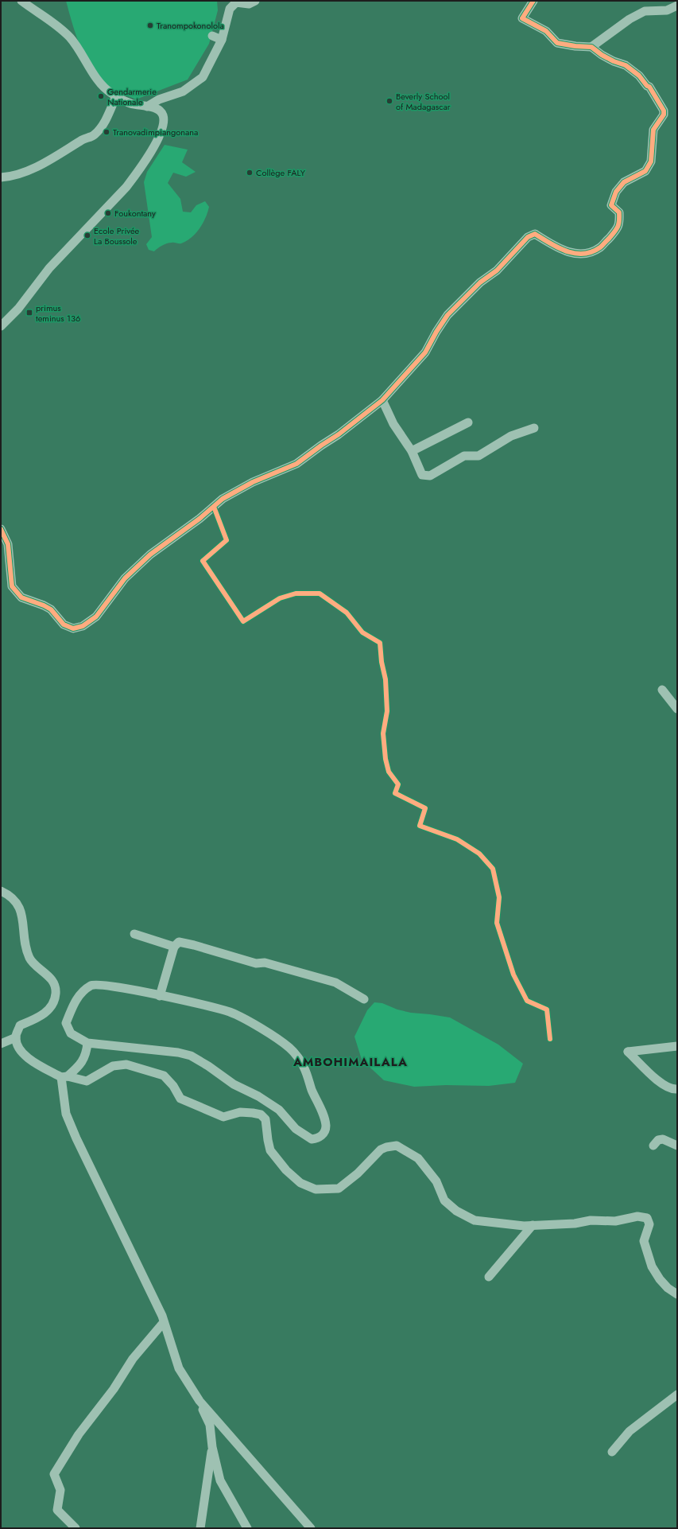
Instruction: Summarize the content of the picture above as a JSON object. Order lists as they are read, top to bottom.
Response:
{
  "districts": ["AMBOHIMAILALA"],
  "places": {
    "other": [
      "Tranompokonolola",
      "Gendarmerie Nationale",
      "Beverly School of Madagascar",
      "Tranovadimpiangonana",
      "Collège FALY",
      "Foukontany",
      "Ecole Privée La Boussole"
    ],
    "transit": ["primus teminus 136"]
  }
}
